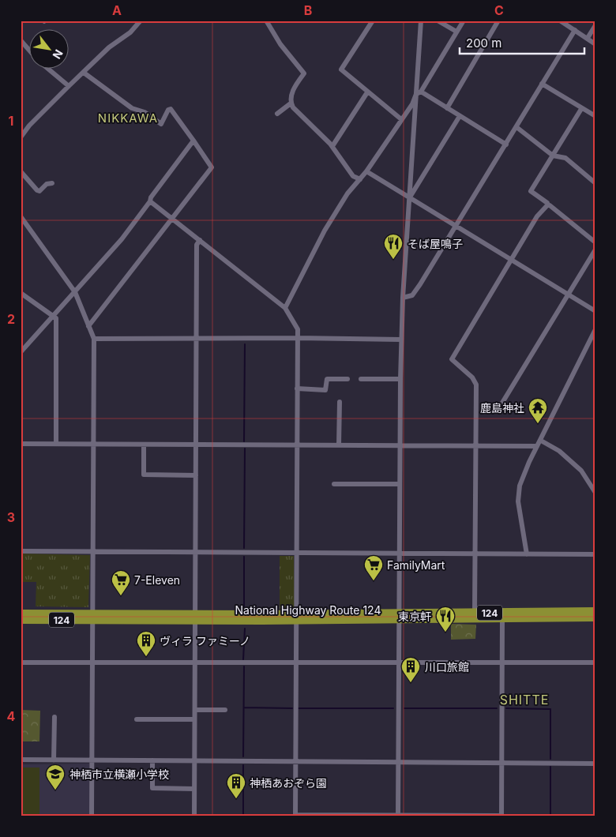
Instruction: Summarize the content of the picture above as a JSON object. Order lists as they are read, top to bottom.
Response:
{
  "streets": {
    "highway": ["National Highway Route 124", "124"]
  },
  "districts": ["NIKKAWA", "SHITTE"],
  "places": {
    "restaurant": ["そば屋鳴子", "東京軒"],
    "temple": ["鹿島神社"],
    "supermarket": ["FamilyMart", "7-Eleven"],
    "building": ["ヴィラ ファミーノ", "川口旅館", "神栖あおぞら園"],
    "school or university": ["神栖市立横瀬小学校"]
  },
  "scale_bar": "200 m",
  "north": "bottom right",
  "grid": {
    "columns": ["A", "B", "C"],
    "rows": [
      "1",
      "2",
      "3",
      "4"
    ]
  }
}
